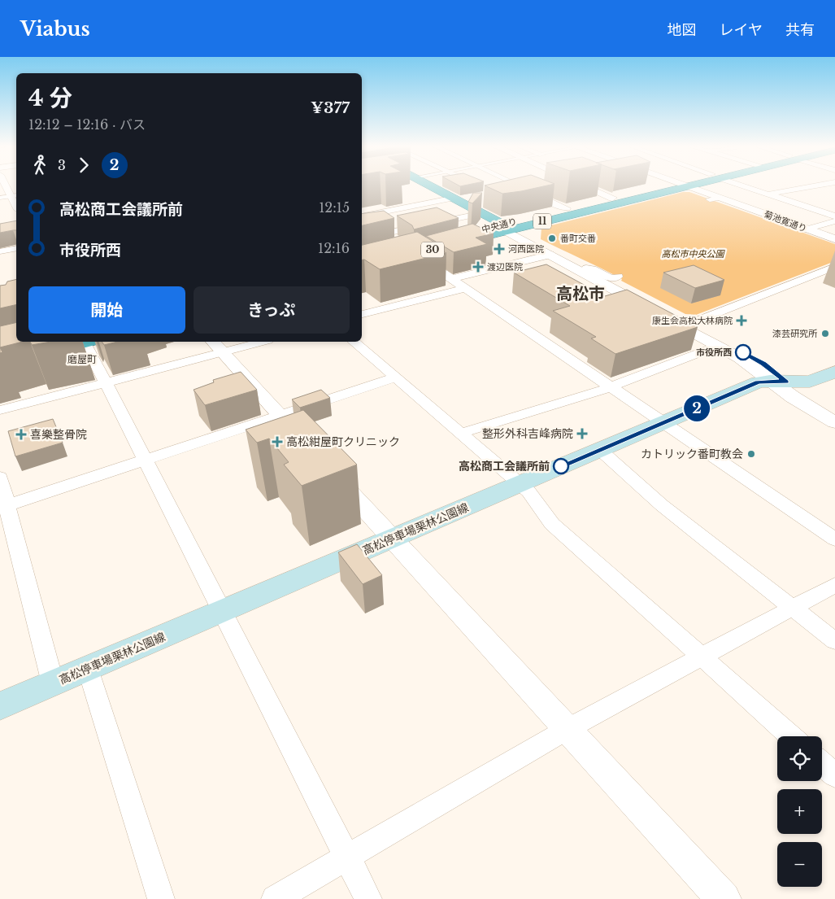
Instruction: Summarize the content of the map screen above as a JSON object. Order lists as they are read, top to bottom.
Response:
{
  "streets": {
    "highway": ["11", "中央通り", "30"],
    "main road": ["高松停車場栗林公園線"],
    "street": ["菊池寛通り"]
  },
  "districts": ["高松市", "磨屋町"],
  "parks": ["高松市中央公園"],
  "places": {
    "other": [
      "番町交番",
      "漆芸研究所",
      "市役所西",
      "カトリック番町教会",
      "高松商工会議所前"
    ],
    "health": [
      "河西医院",
      "渡辺医院",
      "康生会高松大林病院",
      "整形外科吉峰病院",
      "喜樂整骨院",
      "高松紺屋町クリニック"
    ]
  },
  "lines": ["bus line 2"],
  "page": {
    "header": "Viabus",
    "nav": ["地図", "レイヤ", "共有"],
    "on_map": "2",
    "heading": ["4 分", "12:12 – 12:16 · バス", "¥377"],
    "legs": ["3", "2"],
    "list": [
      {
        "name": "高松商工会議所前",
        "value": "12:15"
      },
      {
        "name": "市役所西",
        "value": "12:16"
      }
    ],
    "buttons": ["開始", "きっぷ"],
    "map_buttons": ["+", "−"]
  }
}
